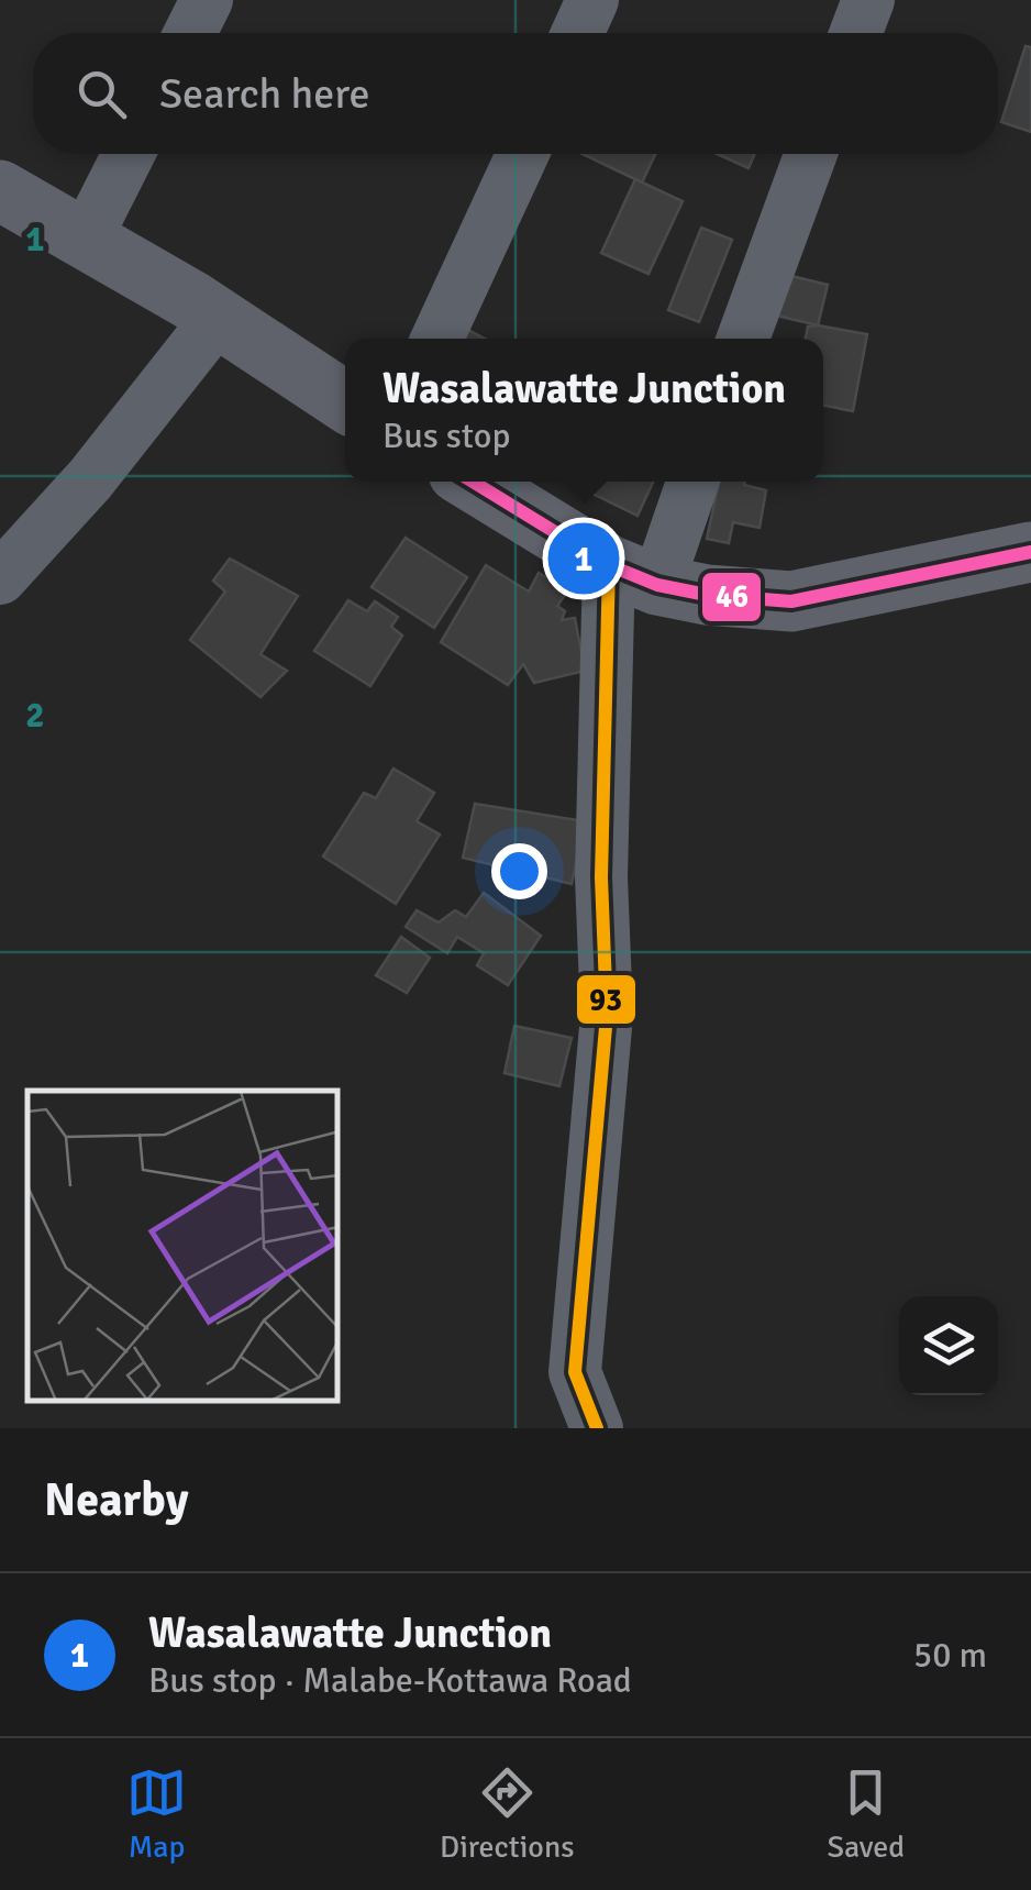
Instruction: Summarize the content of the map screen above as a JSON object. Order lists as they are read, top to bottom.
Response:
{
  "lines": ["transit line 46", "transit line 93"],
  "page": {
    "search": "Search here",
    "popup": ["Wasalawatte Junction", "Bus stop"],
    "pins": "1",
    "heading": "Nearby",
    "list": [
      {
        "mark": "1",
        "name": "Wasalawatte Junction",
        "note": "Bus stop · Malabe-Kottawa Road",
        "value": "50 m"
      }
    ],
    "nav": ["Map", "Directions", "Saved"]
  },
  "grid": {
    "rows": ["1", "2"]
  }
}
